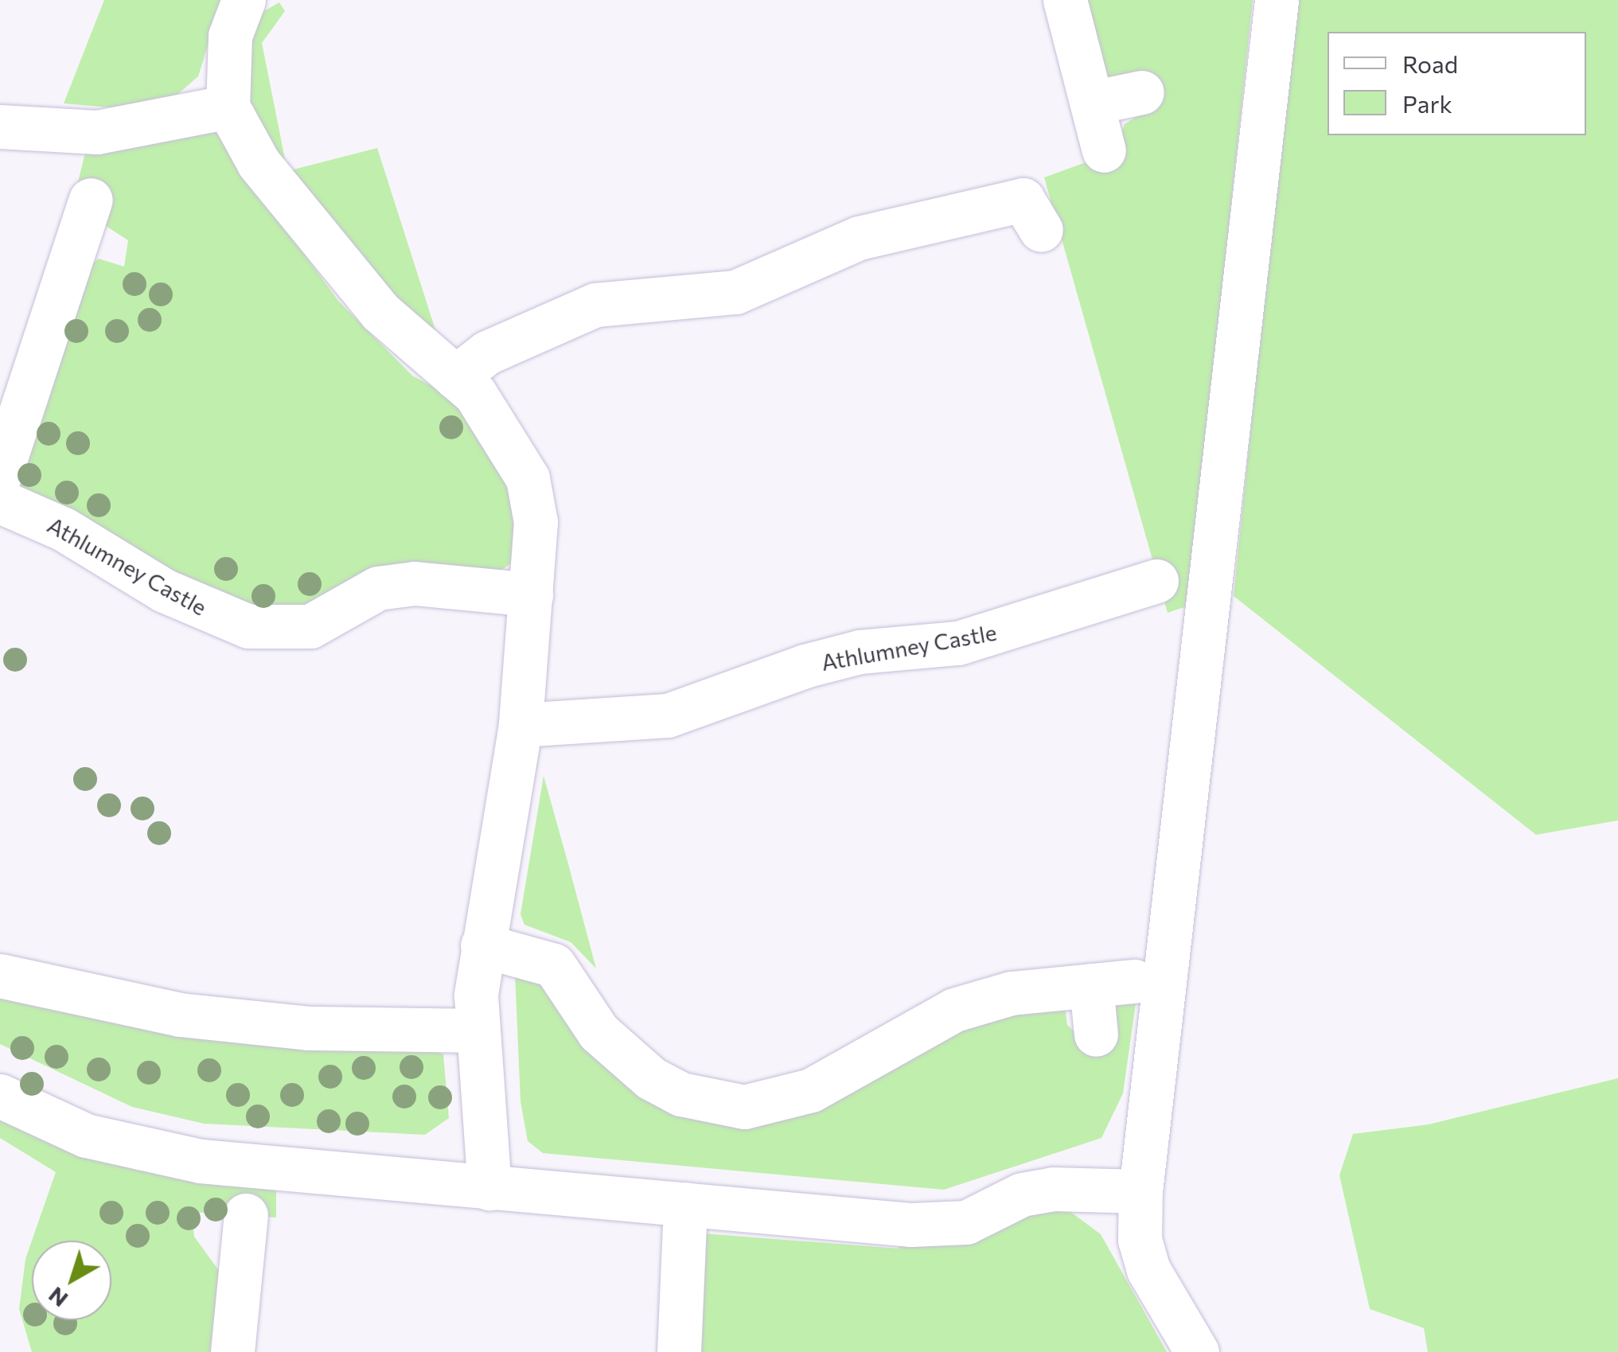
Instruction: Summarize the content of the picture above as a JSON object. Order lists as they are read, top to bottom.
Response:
{
  "streets": {
    "street": ["Athlumney Castle"]
  },
  "legend": ["Road", "Park"],
  "north": "bottom left"
}
